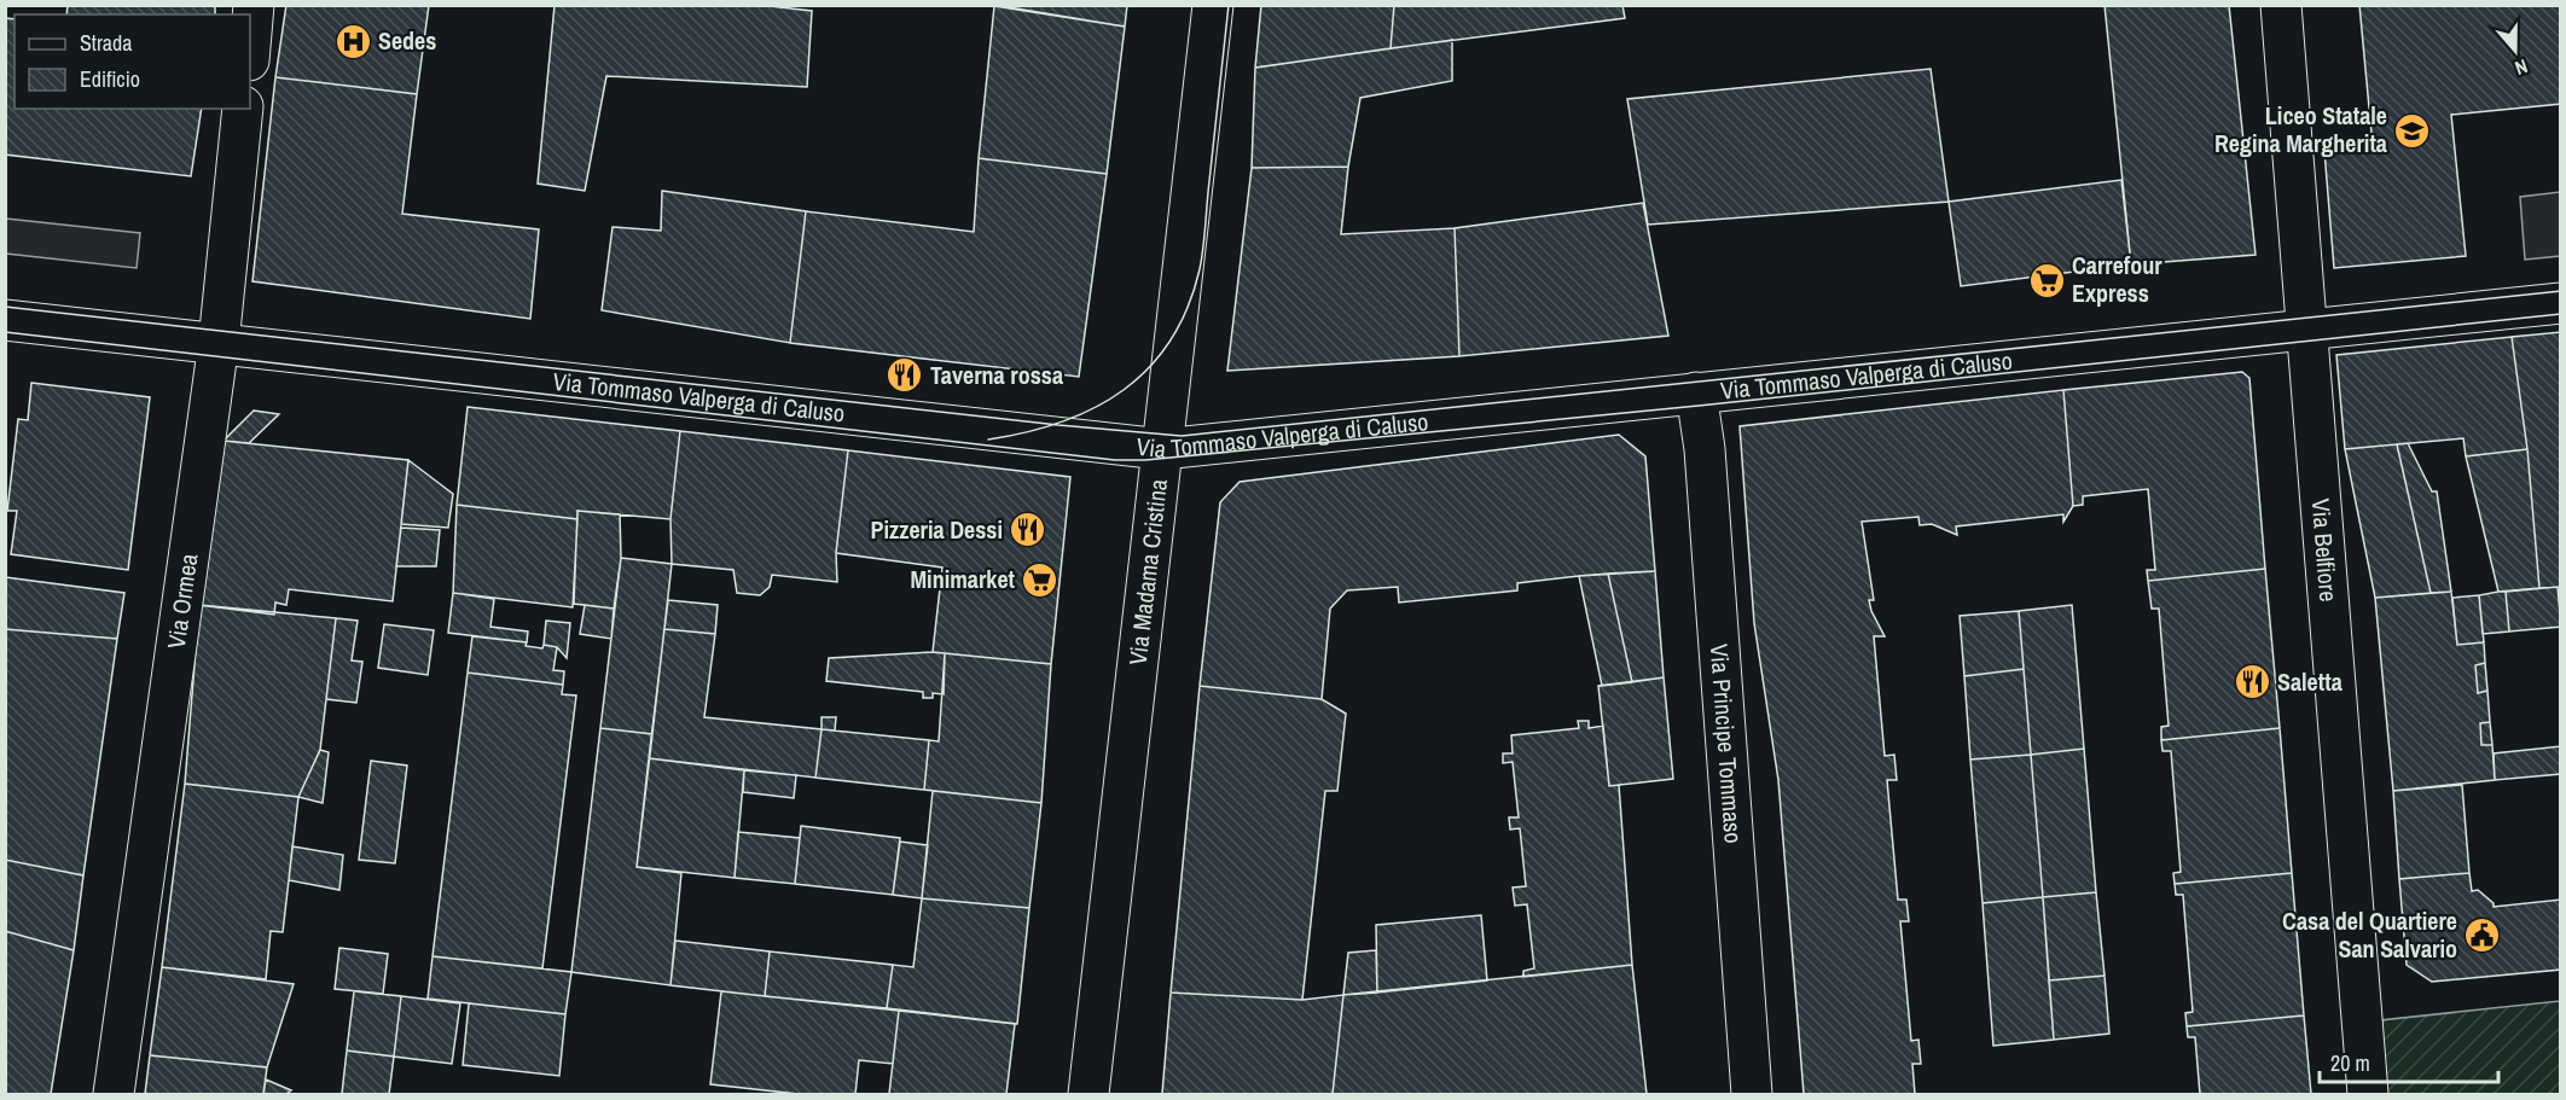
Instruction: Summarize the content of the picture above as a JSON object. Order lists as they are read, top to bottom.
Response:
{
  "streets": {
    "street": [
      "Via Tommaso Valperga di Caluso",
      "Via Belfiore",
      "Via Madama Cristina",
      "Via Ormea",
      "Via Principe Tommaso"
    ]
  },
  "crossings": [
    ["Via Tommaso Valperga di Caluso", "Via Belfiore"],
    ["Via Tommaso Valperga di Caluso", "Via Madama Cristina"],
    ["Via Tommaso Valperga di Caluso", "Via Ormea"],
    ["Via Tommaso Valperga di Caluso", "Via Principe Tommaso"]
  ],
  "places": {
    "hospital": ["Sedes"],
    "school or university": ["Liceo Statale Regina Margherita"],
    "supermarket": ["Carrefour Express", "Minimarket"],
    "restaurant": ["Taverna rossa", "Pizzeria Dessi", "Saletta"],
    "public building": ["Casa del Quartiere San Salvario"]
  },
  "legend": ["Strada", "Edificio"],
  "scale_bar": "20 m",
  "north": "bottom"
}
